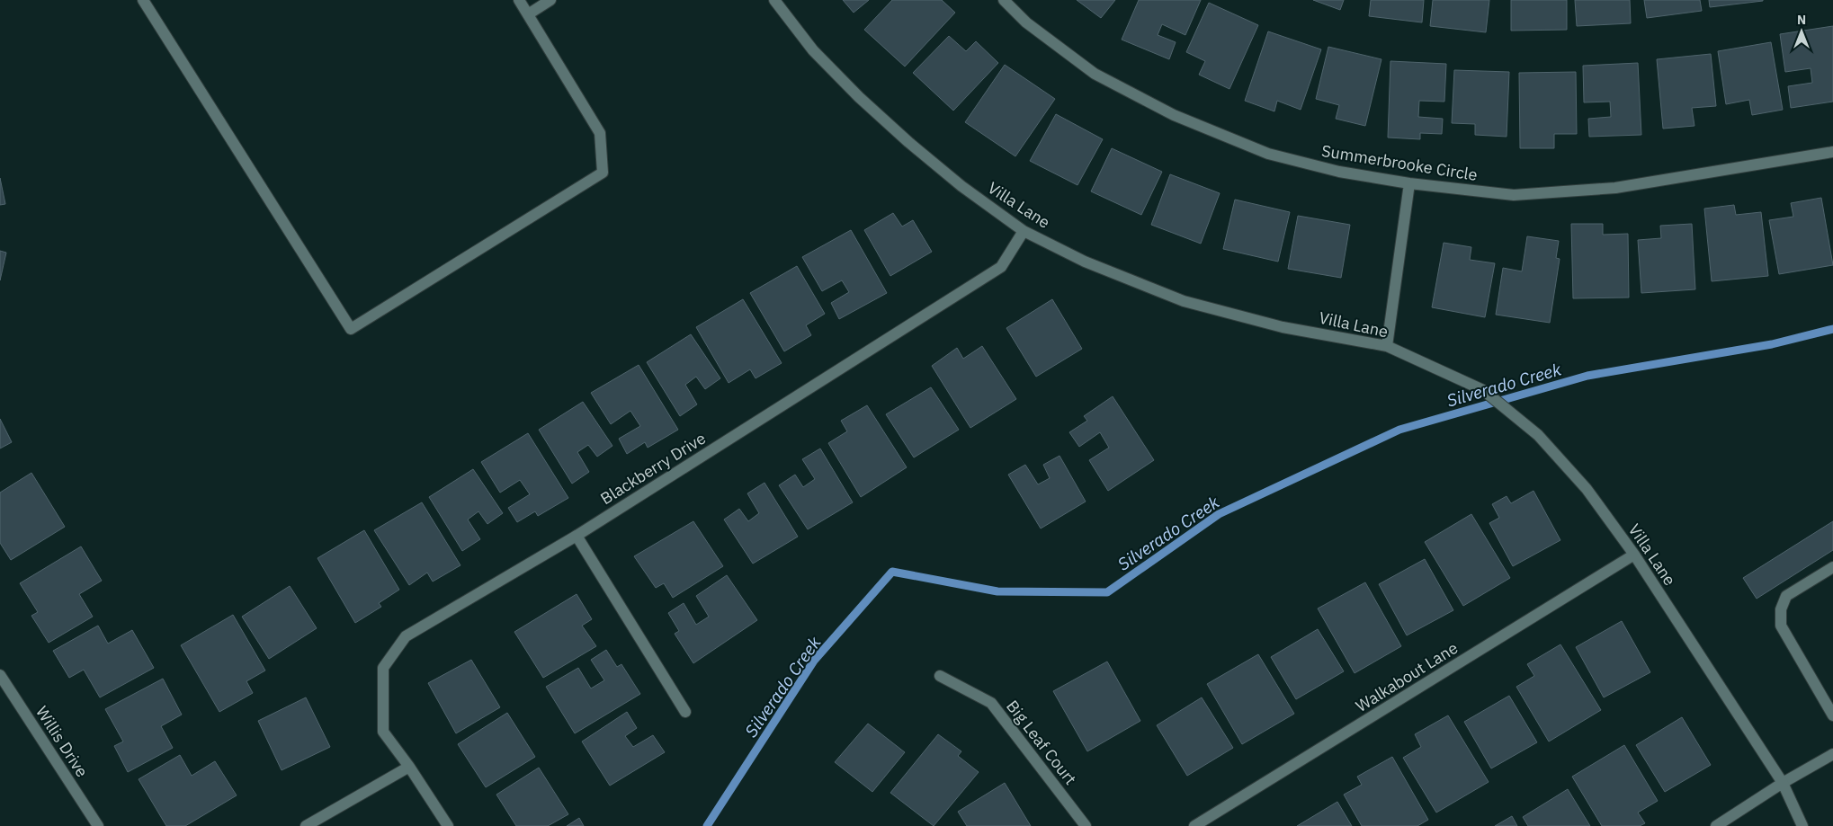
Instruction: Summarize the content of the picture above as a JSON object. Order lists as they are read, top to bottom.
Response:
{
  "streets": {
    "street": [
      "Summerbrooke Circle",
      "Villa Lane",
      "Blackberry Drive",
      "Walkabout Lane",
      "Willis Drive",
      "Big Leaf Court"
    ]
  },
  "crossings": [
    ["Villa Lane", "Blackberry Drive"],
    ["Villa Lane", "Walkabout Lane"]
  ],
  "water": ["Silverado Creek"],
  "north": "top"
}
